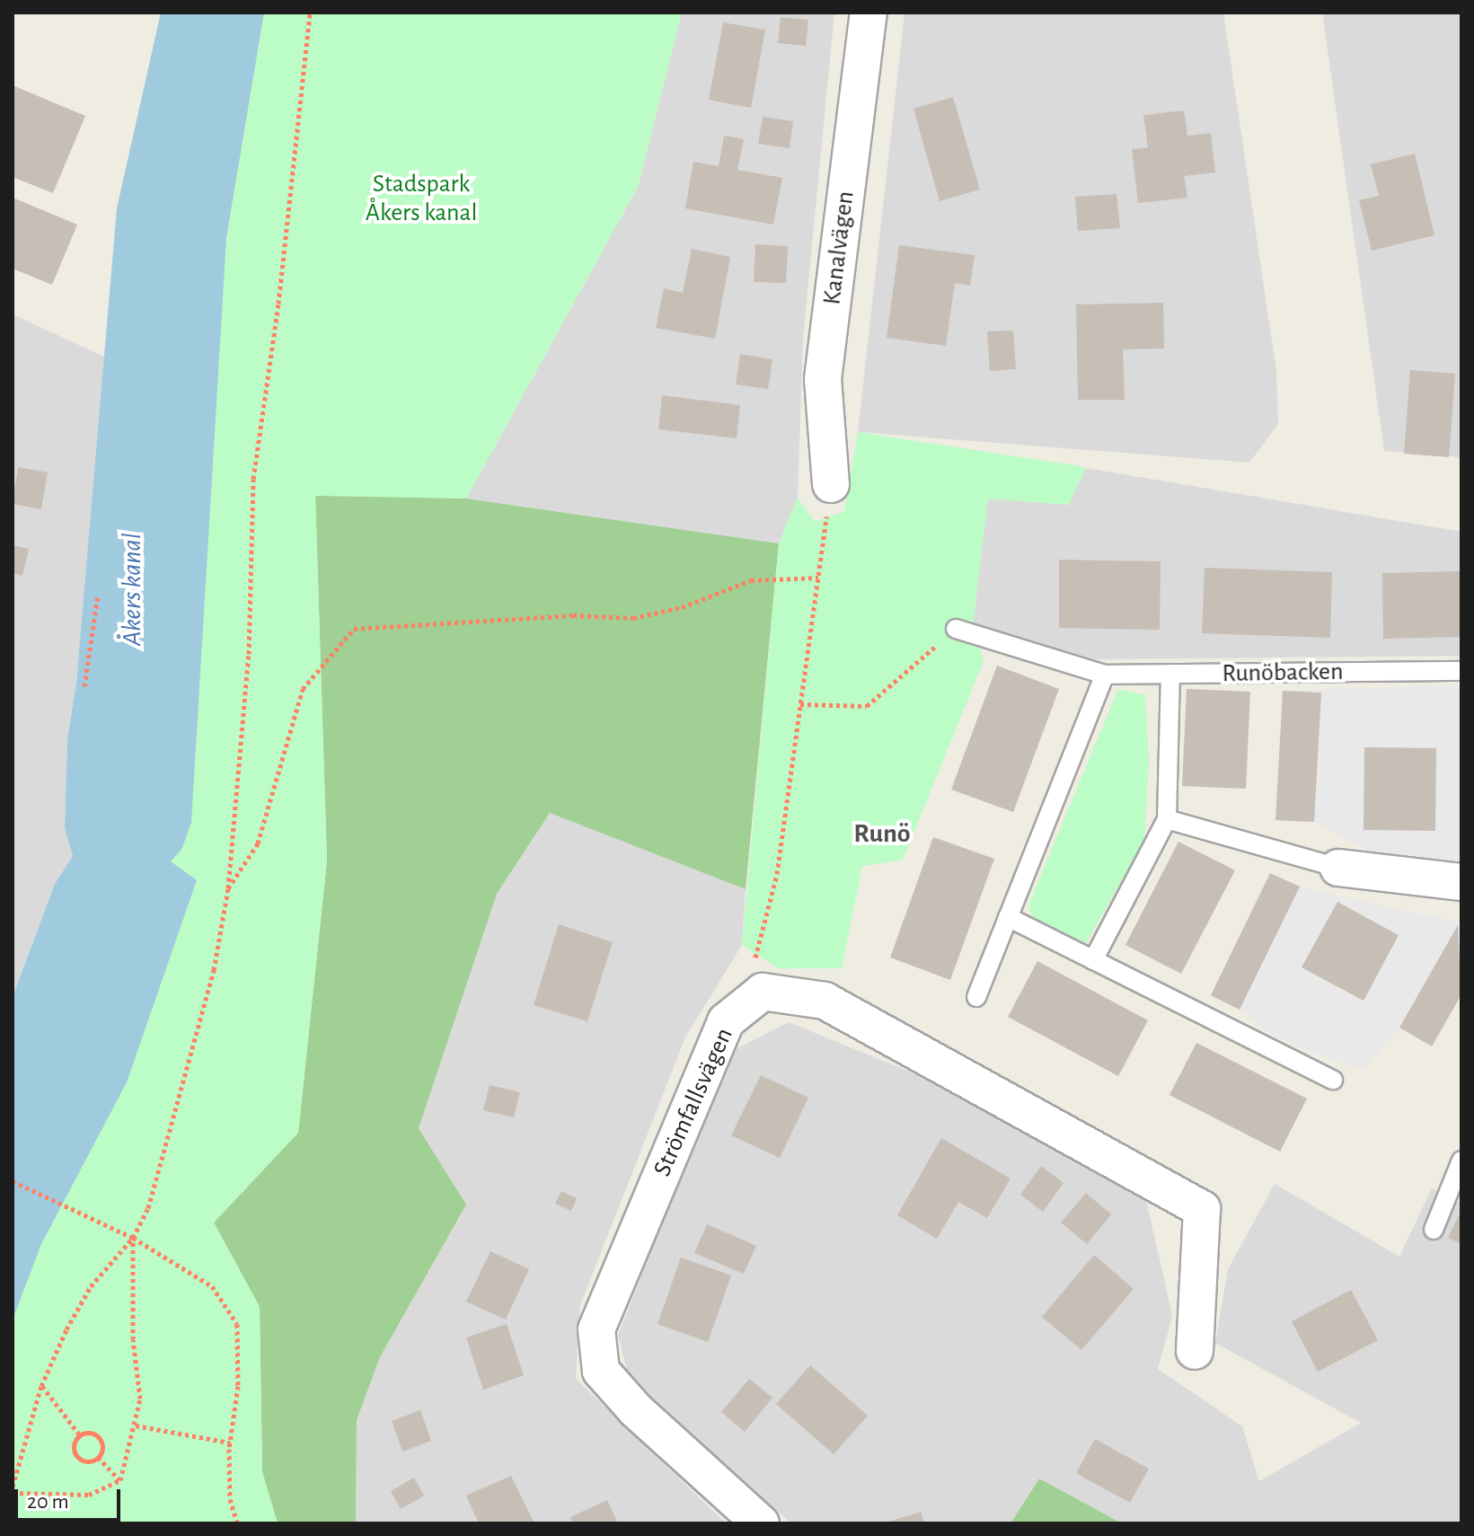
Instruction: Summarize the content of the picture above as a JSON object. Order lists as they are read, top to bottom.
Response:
{
  "streets": {
    "street": ["Kanalvägen", "Strömfallsvägen"],
    "lane": ["Runöbacken"]
  },
  "districts": ["Runö"],
  "water": ["Åkers kanal"],
  "parks": ["Stadspark Åkers kanal"],
  "scale_bar": "20 m"
}
